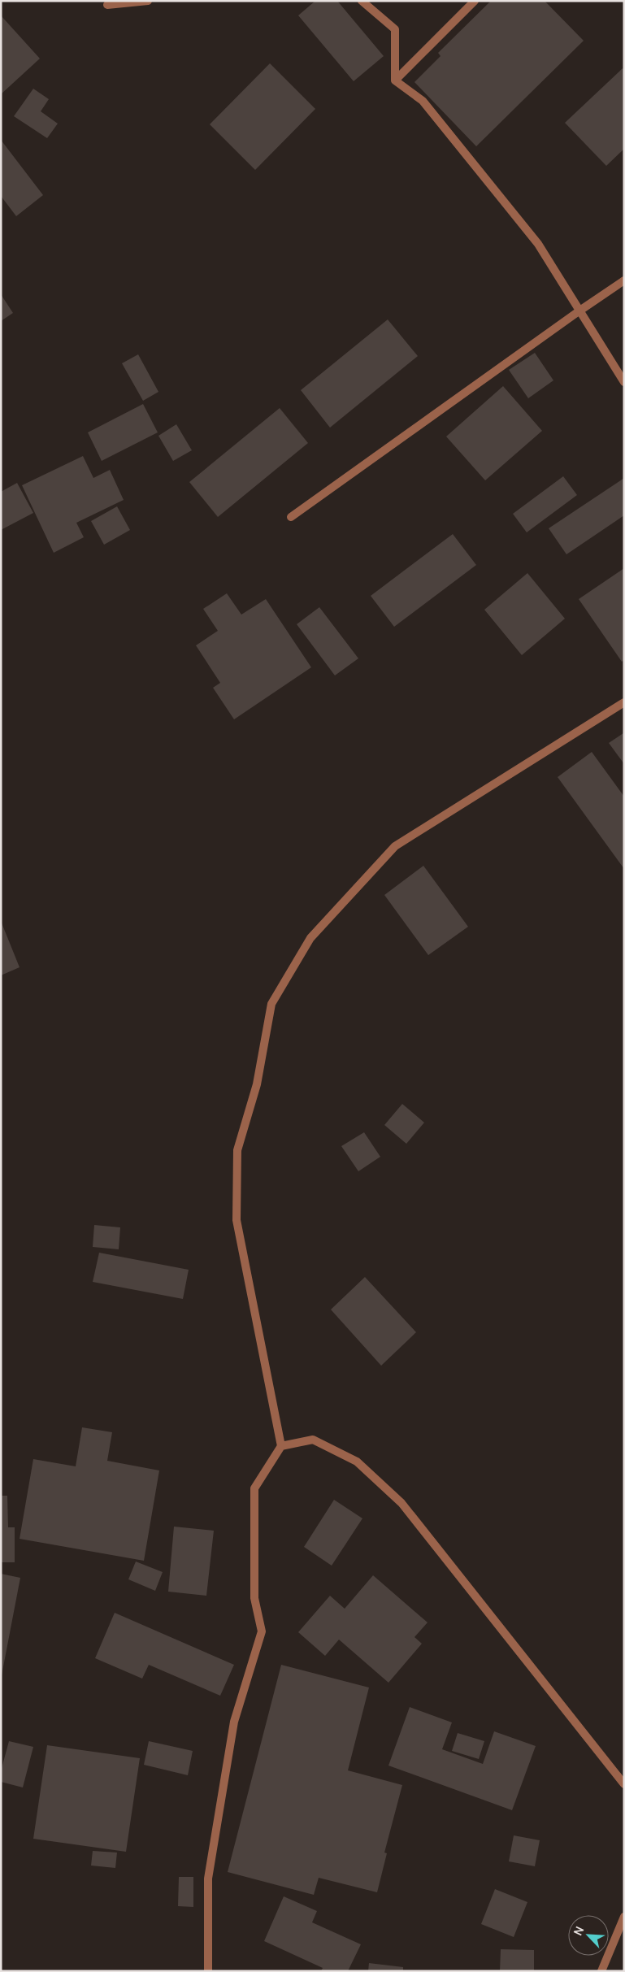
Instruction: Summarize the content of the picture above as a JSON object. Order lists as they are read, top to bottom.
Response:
{
  "north": "top left"
}
